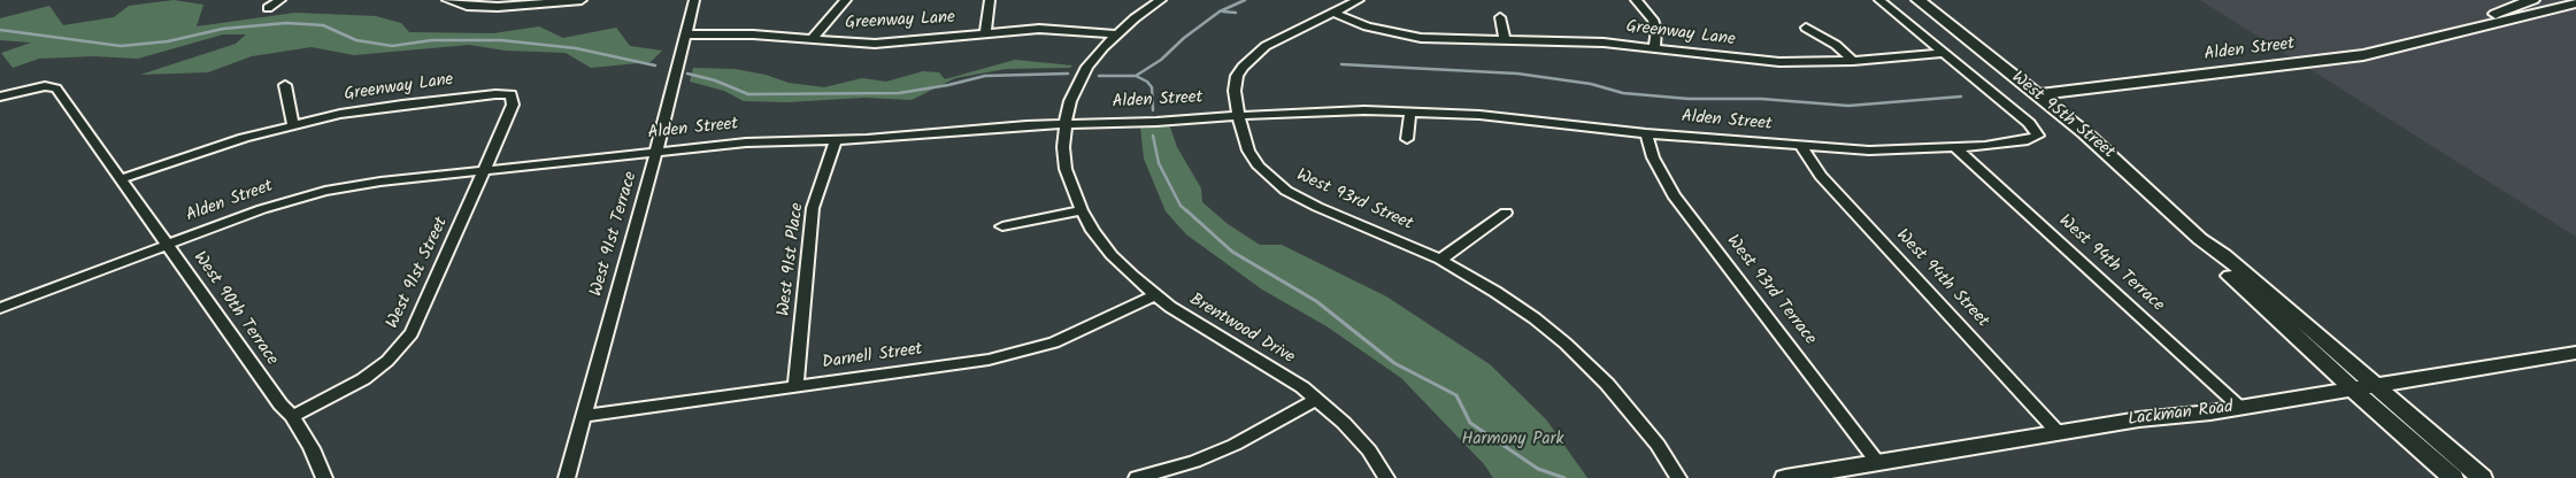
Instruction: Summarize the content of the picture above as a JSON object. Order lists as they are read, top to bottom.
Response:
{
  "streets": {
    "main road": ["Alden Street", "West 95th Street", "Lackman Road"],
    "street": [
      "Greenway Lane",
      "West 93rd Street",
      "West 91st Terrace",
      "West 91st Place",
      "West 94th Terrace",
      "West 91st Street",
      "West 94th Street",
      "West 93rd Terrace",
      "West 90th Terrace",
      "Brentwood Drive",
      "Darnell Street"
    ]
  },
  "crossings": [
    ["Greenway Lane", "West 95th Street"],
    ["Greenway Lane", "West 93rd Street"],
    ["Greenway Lane", "West 91st Terrace"],
    ["Greenway Lane", "West 91st Street"],
    ["Greenway Lane", "West 90th Terrace"],
    ["Greenway Lane", "Brentwood Drive"],
    ["Alden Street", "West 95th Street"],
    ["Alden Street", "West 93rd Street"],
    ["Alden Street", "West 91st Terrace"],
    ["Alden Street", "West 91st Place"],
    ["Alden Street", "West 94th Terrace"],
    ["Alden Street", "West 91st Street"],
    ["Alden Street", "West 94th Street"],
    ["Alden Street", "West 93rd Terrace"],
    ["Alden Street", "West 90th Terrace"],
    ["Alden Street", "Brentwood Drive"],
    ["West 95th Street", "Lackman Road"],
    ["West 91st Terrace", "Darnell Street"],
    ["West 91st Place", "Darnell Street"],
    ["West 94th Terrace", "Lackman Road"],
    ["West 91st Street", "West 90th Terrace"],
    ["West 94th Street", "Lackman Road"],
    ["West 93rd Terrace", "Lackman Road"],
    ["Brentwood Drive", "Darnell Street"]
  ],
  "parks": ["Harmony Park"]
}
